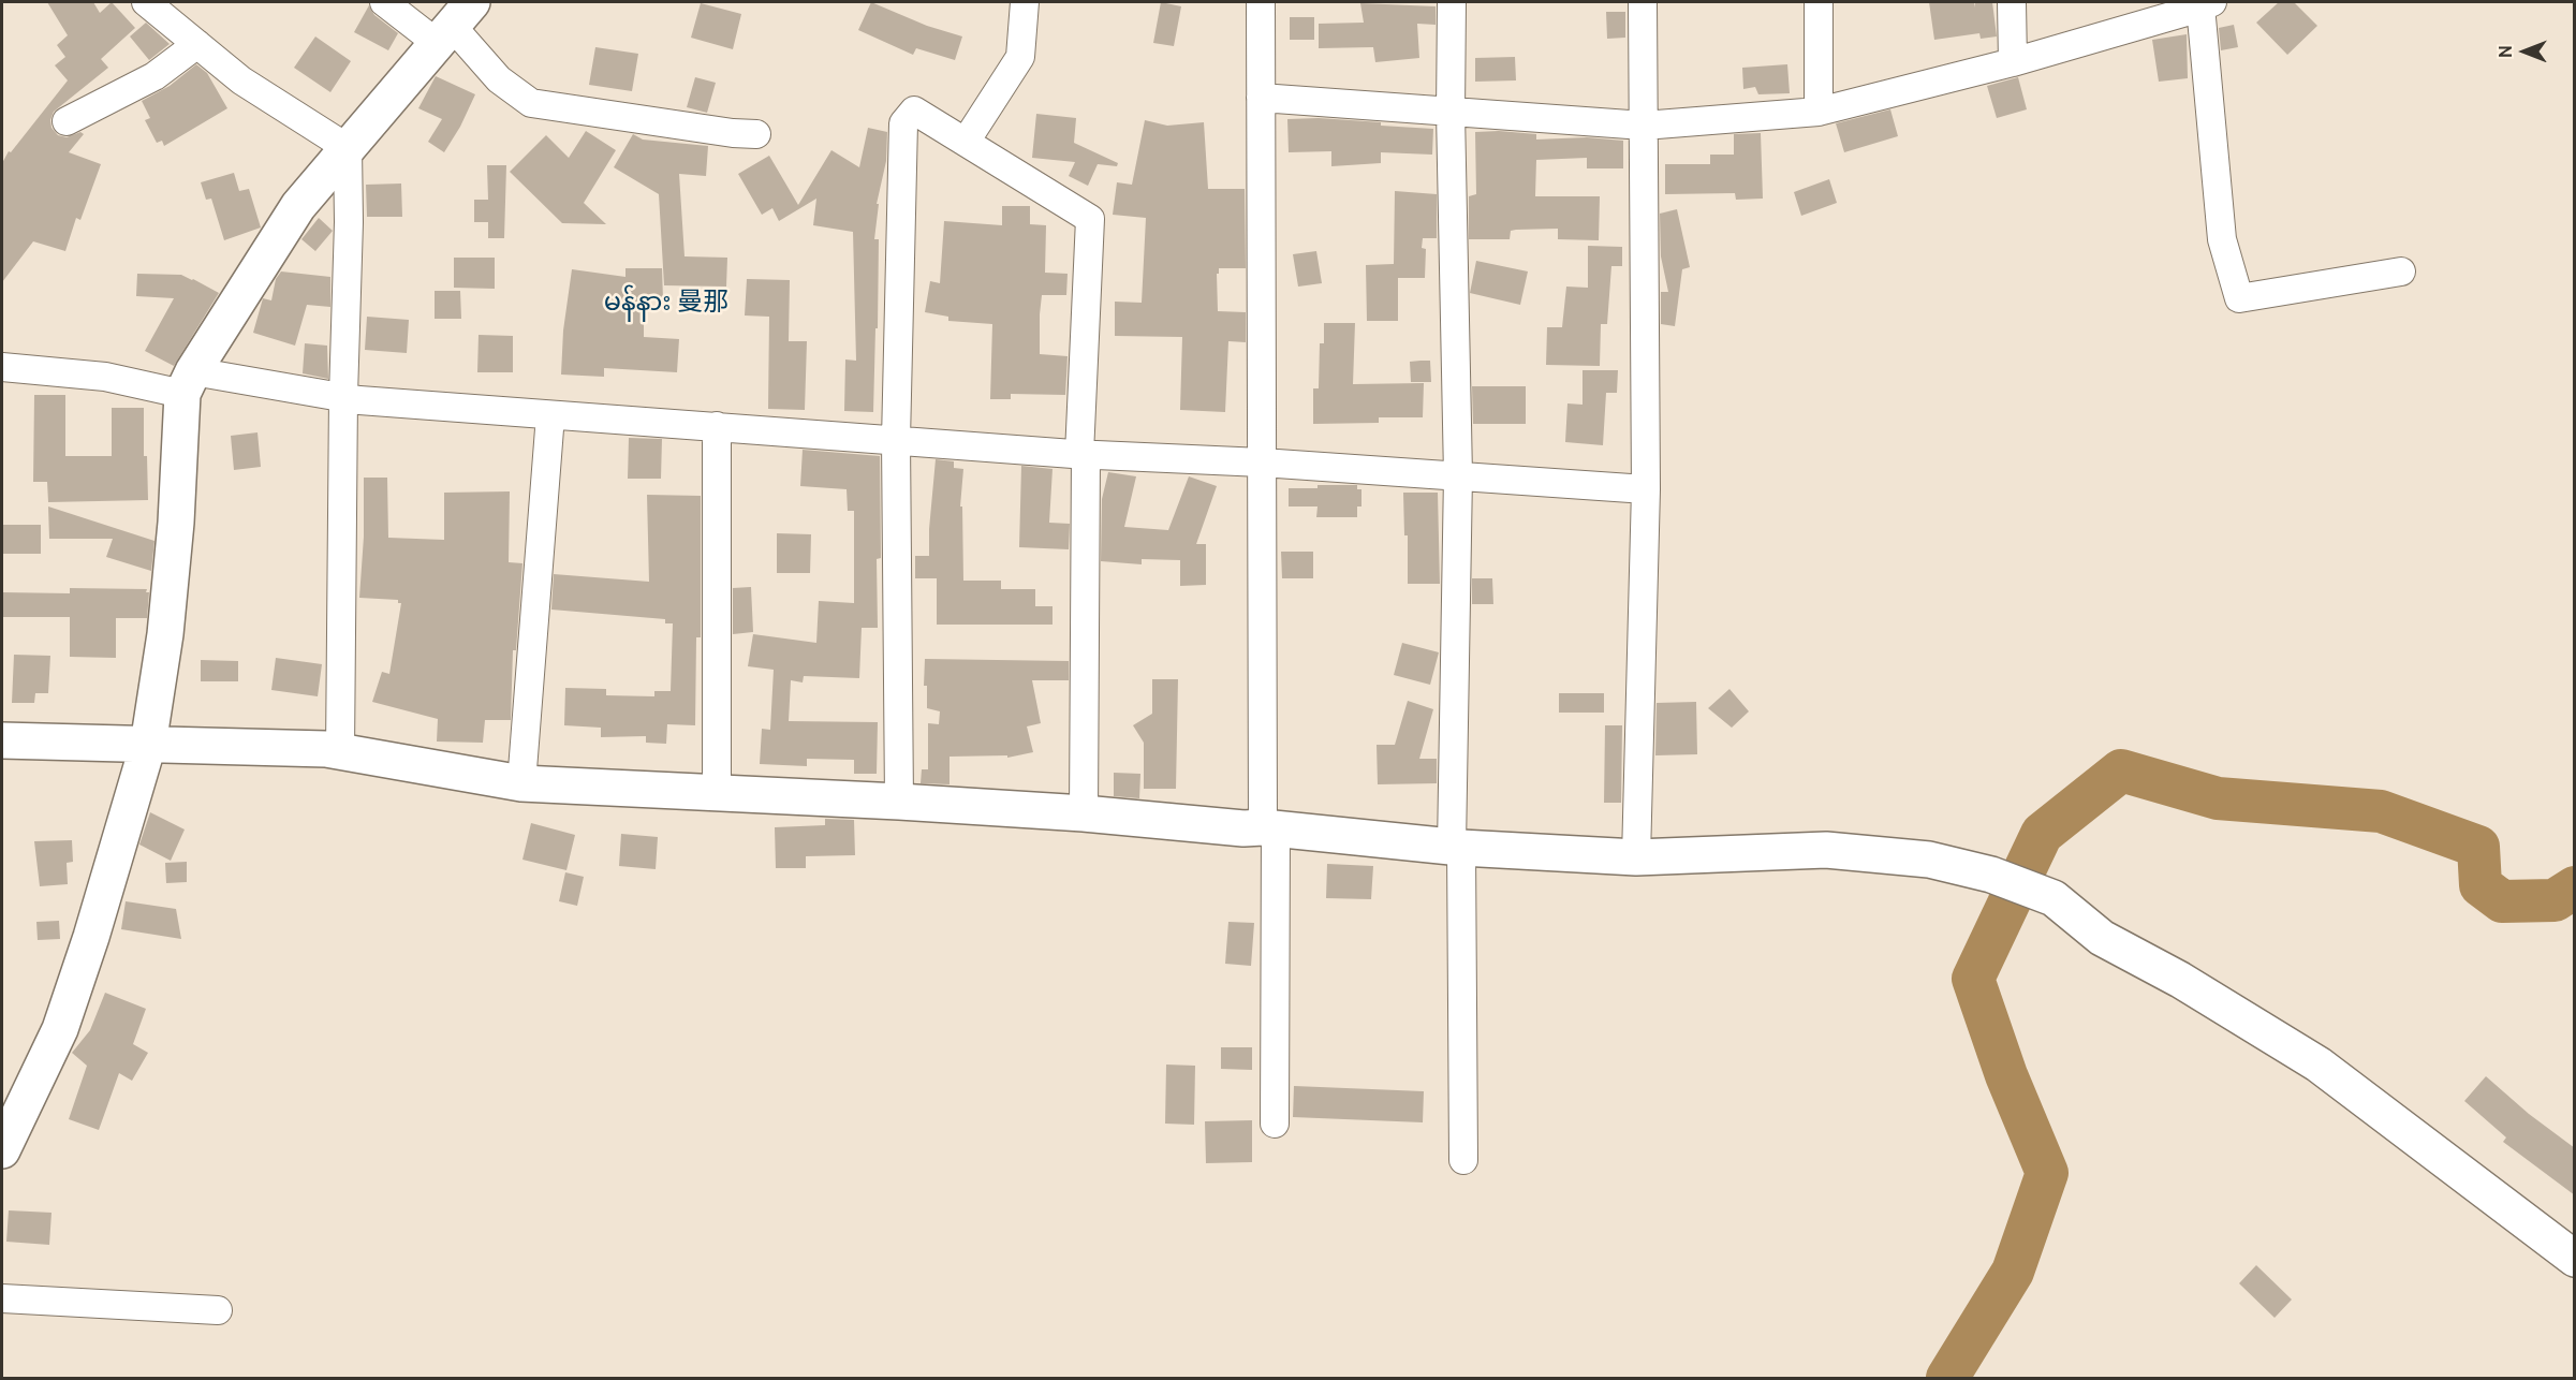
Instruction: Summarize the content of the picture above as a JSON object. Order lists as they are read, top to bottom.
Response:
{
  "districts": ["မန်နား 曼那"],
  "north": "left"
}
